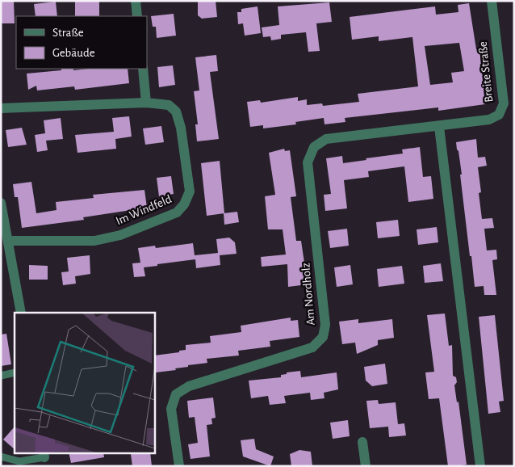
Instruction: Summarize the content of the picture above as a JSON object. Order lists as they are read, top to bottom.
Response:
{
  "streets": {
    "street": ["Breite Straße", "Im Windfeld", "Am Nordholz"]
  },
  "crossings": [
    ["Breite Straße", "Am Nordholz"]
  ],
  "legend": ["Straße", "Gebäude"]
}
